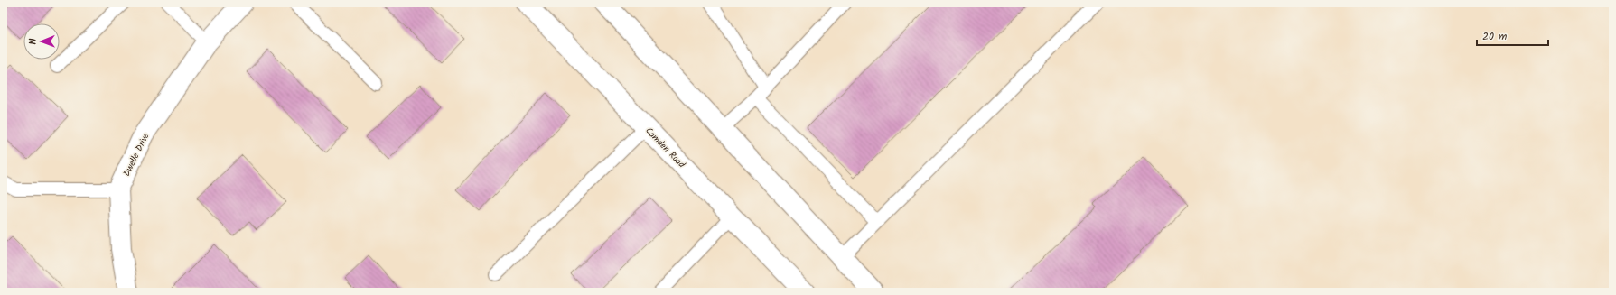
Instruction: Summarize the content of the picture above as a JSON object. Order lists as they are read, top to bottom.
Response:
{
  "streets": {
    "street": ["Camden Road", "Dwelle Drive"]
  },
  "scale_bar": "20 m",
  "north": "left"
}
